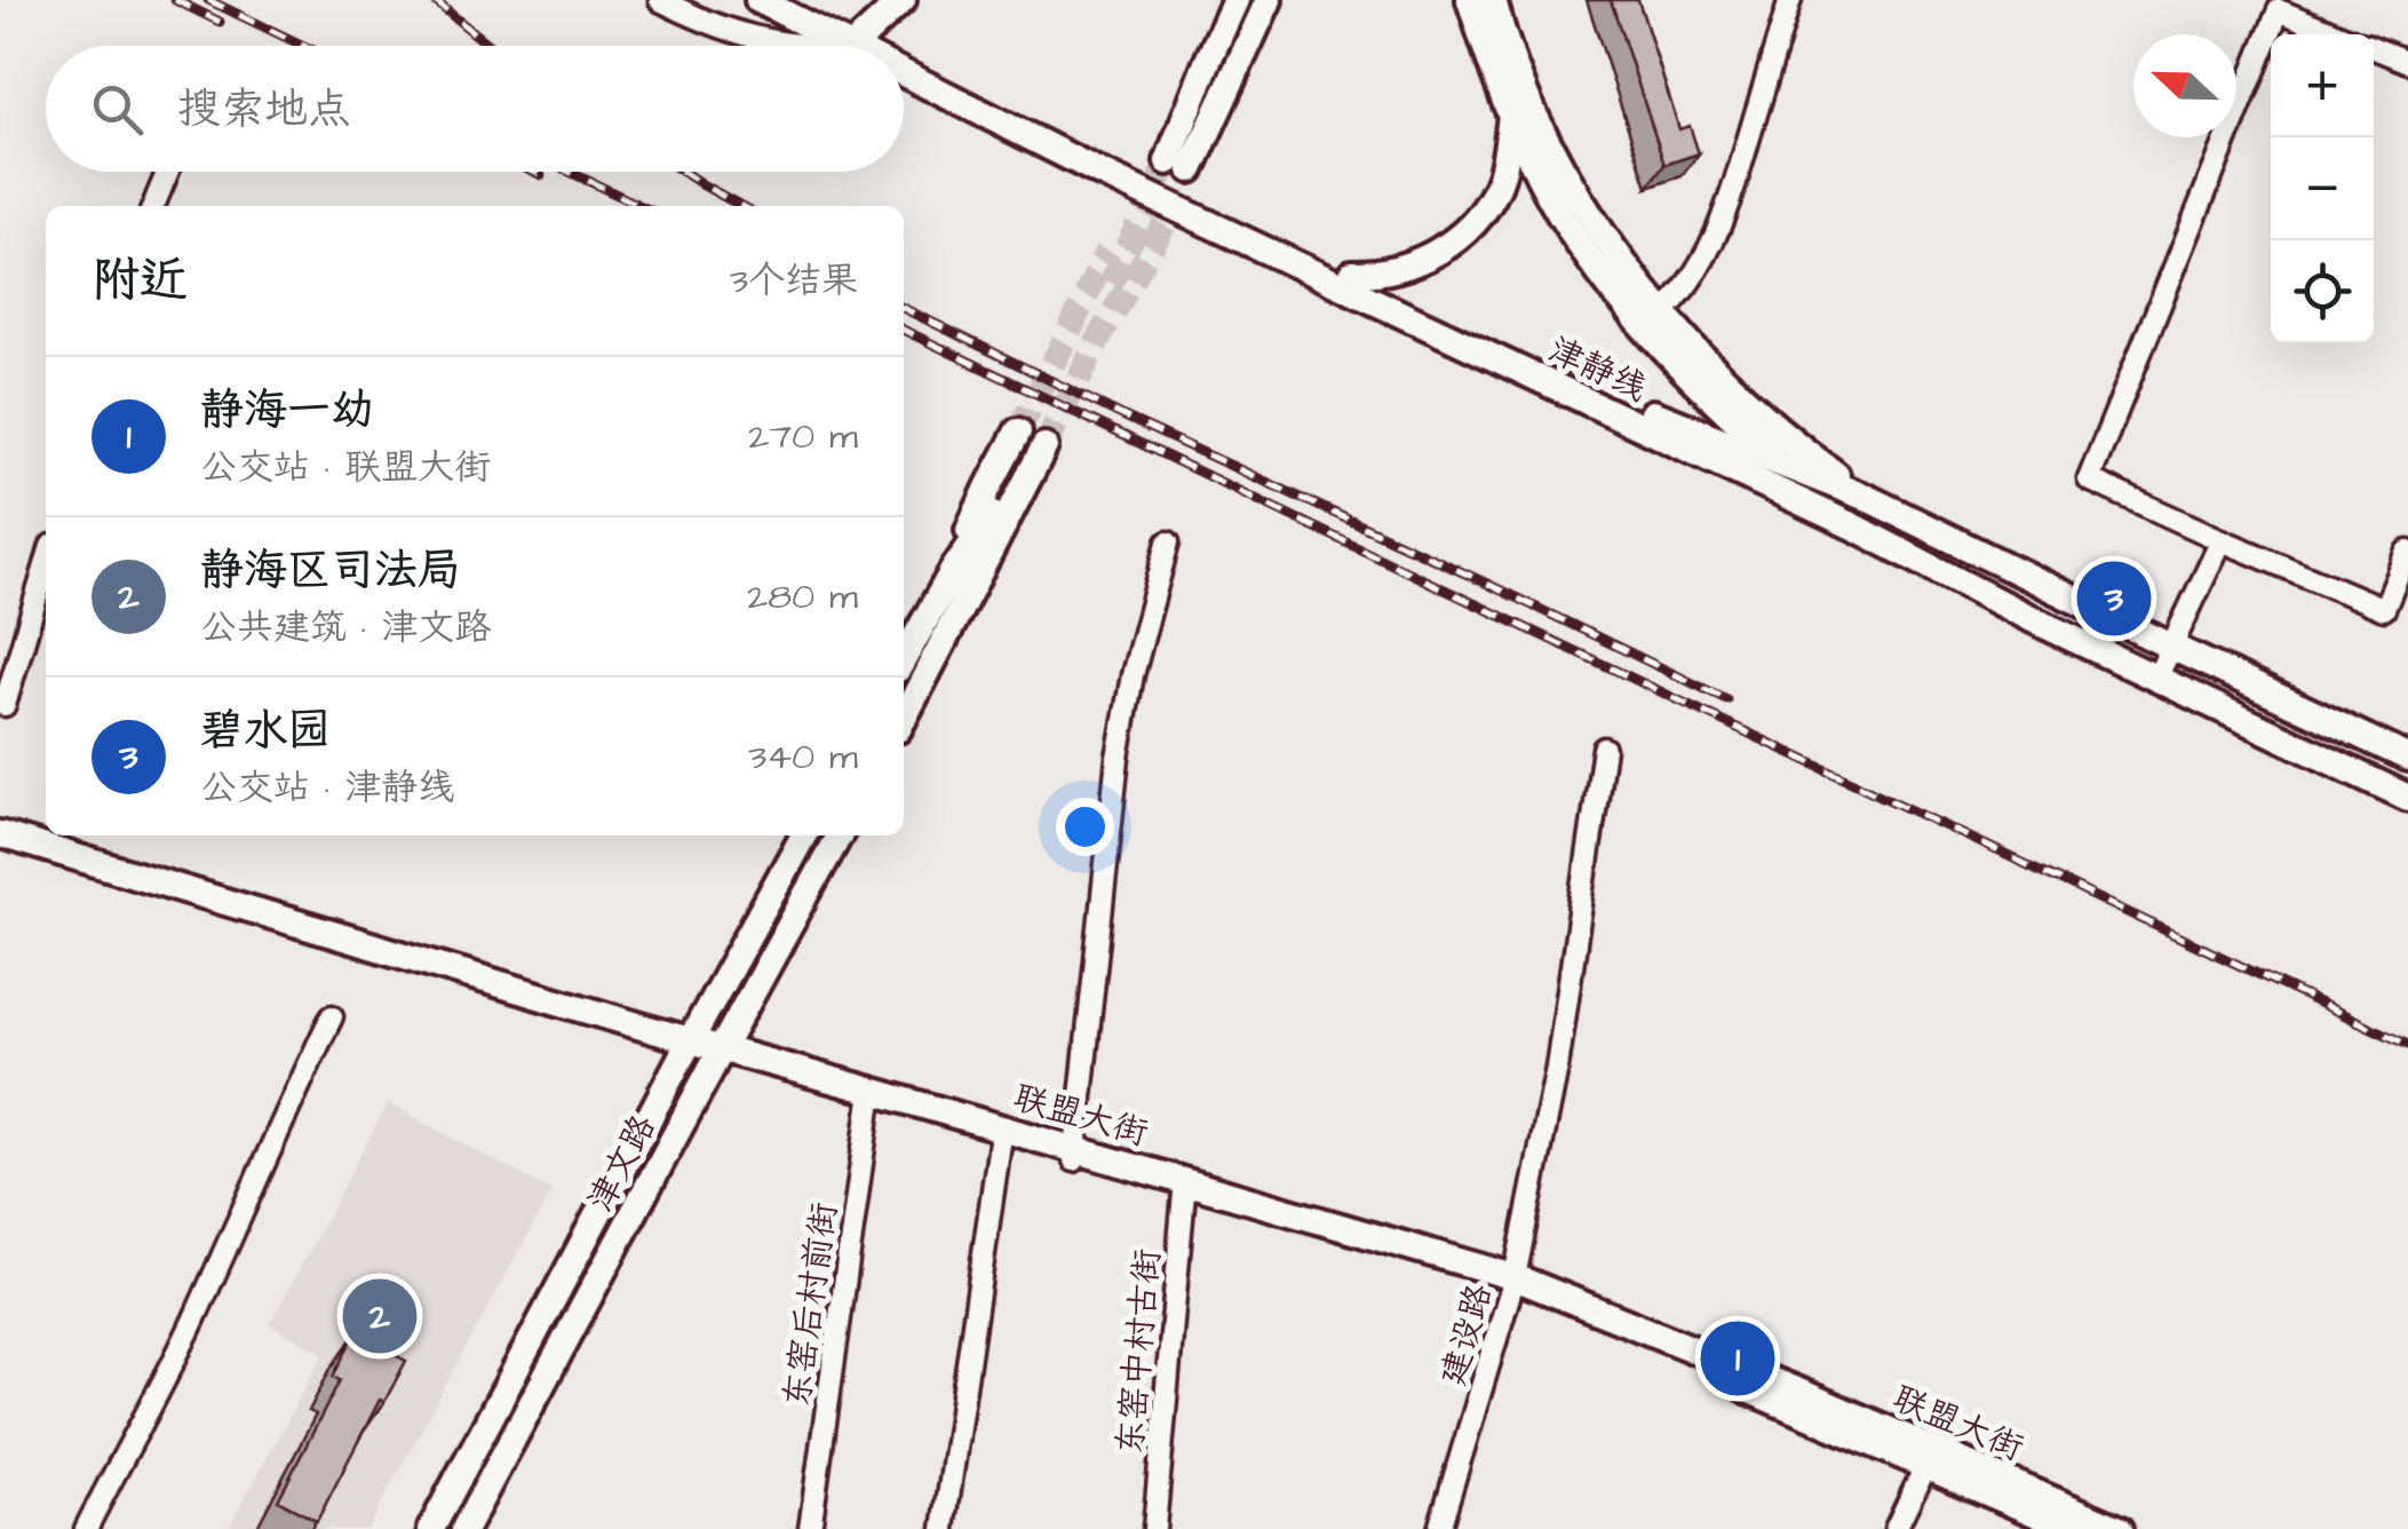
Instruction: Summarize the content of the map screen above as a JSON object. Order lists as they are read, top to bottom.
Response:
{
  "streets": {
    "main road": ["津静线", "联盟大街", "津文路"],
    "street": ["东窑后村前街", "建设路", "东窑中村古街"]
  },
  "north": "left",
  "page": {
    "map_buttons": ["+", "−"],
    "search": "搜索地点",
    "heading": ["附近", "3个结果"],
    "list": [
      {
        "mark": "1",
        "name": "静海一幼",
        "note": "公交站 · 联盟大街",
        "value": "270 m"
      },
      {
        "mark": "2",
        "name": "静海区司法局",
        "note": "公共建筑 · 津文路",
        "value": "280 m"
      },
      {
        "mark": "3",
        "name": "碧水园",
        "note": "公交站 · 津静线",
        "value": "340 m"
      }
    ],
    "pins": ["3", "2", "1"]
  }
}
